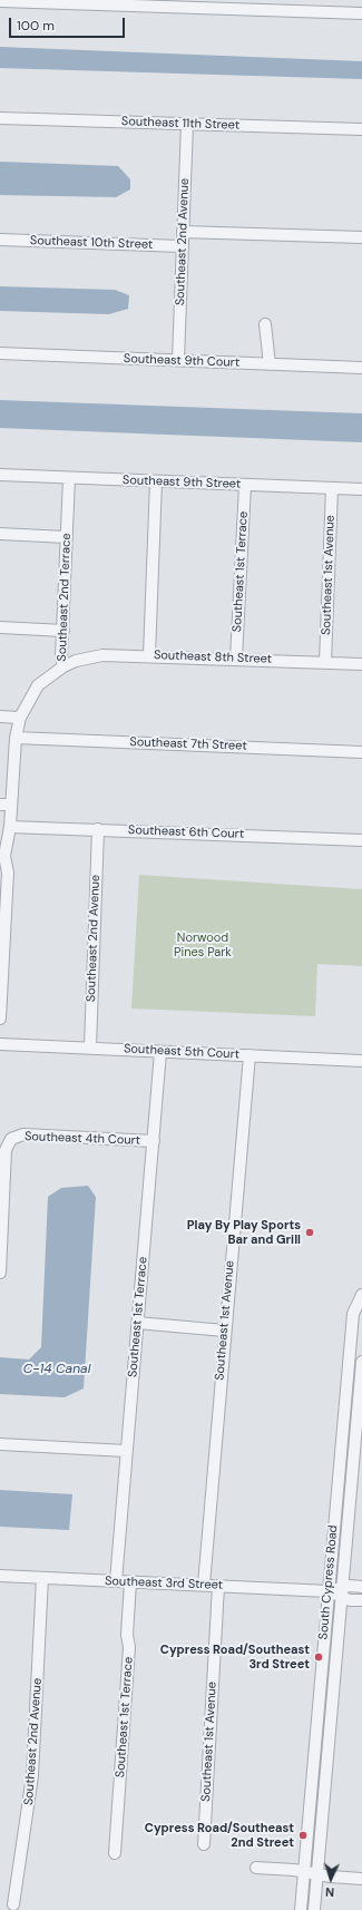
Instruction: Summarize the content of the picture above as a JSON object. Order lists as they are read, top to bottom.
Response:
{
  "streets": {
    "street": [
      "Southeast 11th Street",
      "Southeast 2nd Avenue",
      "Southeast 10th Street",
      "Southeast 9th Court",
      "Southeast 9th Street",
      "Southeast 1st Terrace",
      "Southeast 1st Avenue",
      "Southeast 2nd Terrace",
      "Southeast 8th Street",
      "Southeast 7th Street",
      "Southeast 6th Court",
      "Southeast 5th Court",
      "Southeast 4th Court",
      "South Cypress Road",
      "Southeast 3rd Street"
    ]
  },
  "crossings": [
    ["Southeast 11th Street", "Southeast 2nd Avenue"],
    ["Southeast 2nd Avenue", "Southeast 10th Street"],
    ["Southeast 2nd Avenue", "Southeast 9th Court"],
    ["Southeast 2nd Avenue", "Southeast 6th Court"],
    ["Southeast 2nd Avenue", "Southeast 5th Court"],
    ["Southeast 2nd Avenue", "Southeast 3rd Street"],
    ["Southeast 9th Street", "Southeast 1st Terrace"],
    ["Southeast 9th Street", "Southeast 1st Avenue"],
    ["Southeast 9th Street", "Southeast 2nd Terrace"],
    ["Southeast 1st Terrace", "Southeast 8th Street"],
    ["Southeast 1st Terrace", "Southeast 5th Court"],
    ["Southeast 1st Terrace", "Southeast 4th Court"],
    ["Southeast 1st Terrace", "Southeast 3rd Street"],
    ["Southeast 1st Avenue", "Southeast 8th Street"],
    ["Southeast 1st Avenue", "Southeast 5th Court"],
    ["Southeast 1st Avenue", "Southeast 3rd Street"],
    ["Southeast 2nd Terrace", "Southeast 8th Street"],
    ["Southeast 2nd Terrace", "Southeast 7th Street"],
    ["Southeast 2nd Terrace", "Southeast 6th Court"],
    ["South Cypress Road", "Southeast 3rd Street"]
  ],
  "water": ["C-14 Canal"],
  "parks": ["Norwood Pines Park"],
  "places": ["Play By Play Sports Bar and Grill", "Cypress Road/Southeast 3rd Street", "Cypress Road/Southeast 2nd Street"],
  "scale_bar": "100 m",
  "north": "bottom"
}
